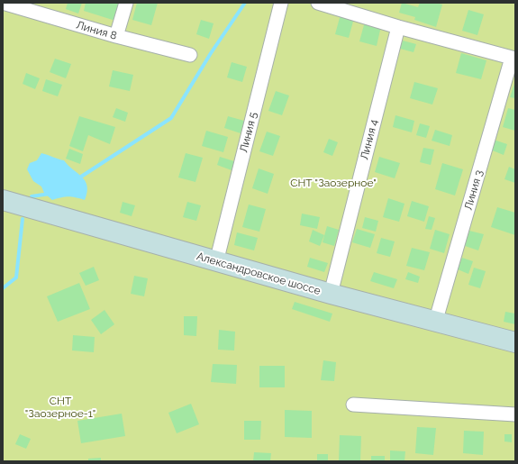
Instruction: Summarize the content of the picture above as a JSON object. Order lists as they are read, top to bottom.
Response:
{
  "streets": {
    "street": [
      "Линия 8",
      "Линия 5",
      "Линия 4",
      "Линия 3",
      "Александровское шоссе"
    ]
  },
  "crossings": [
    ["Линия 5", "Александровское шоссе"],
    ["Линия 4", "Линия 3"],
    ["Линия 4", "Александровское шоссе"],
    ["Линия 3", "Александровское шоссе"]
  ],
  "parks": ["СНТ \"Заозерное\"", "СНТ \"Заозерное-1\""]
}
